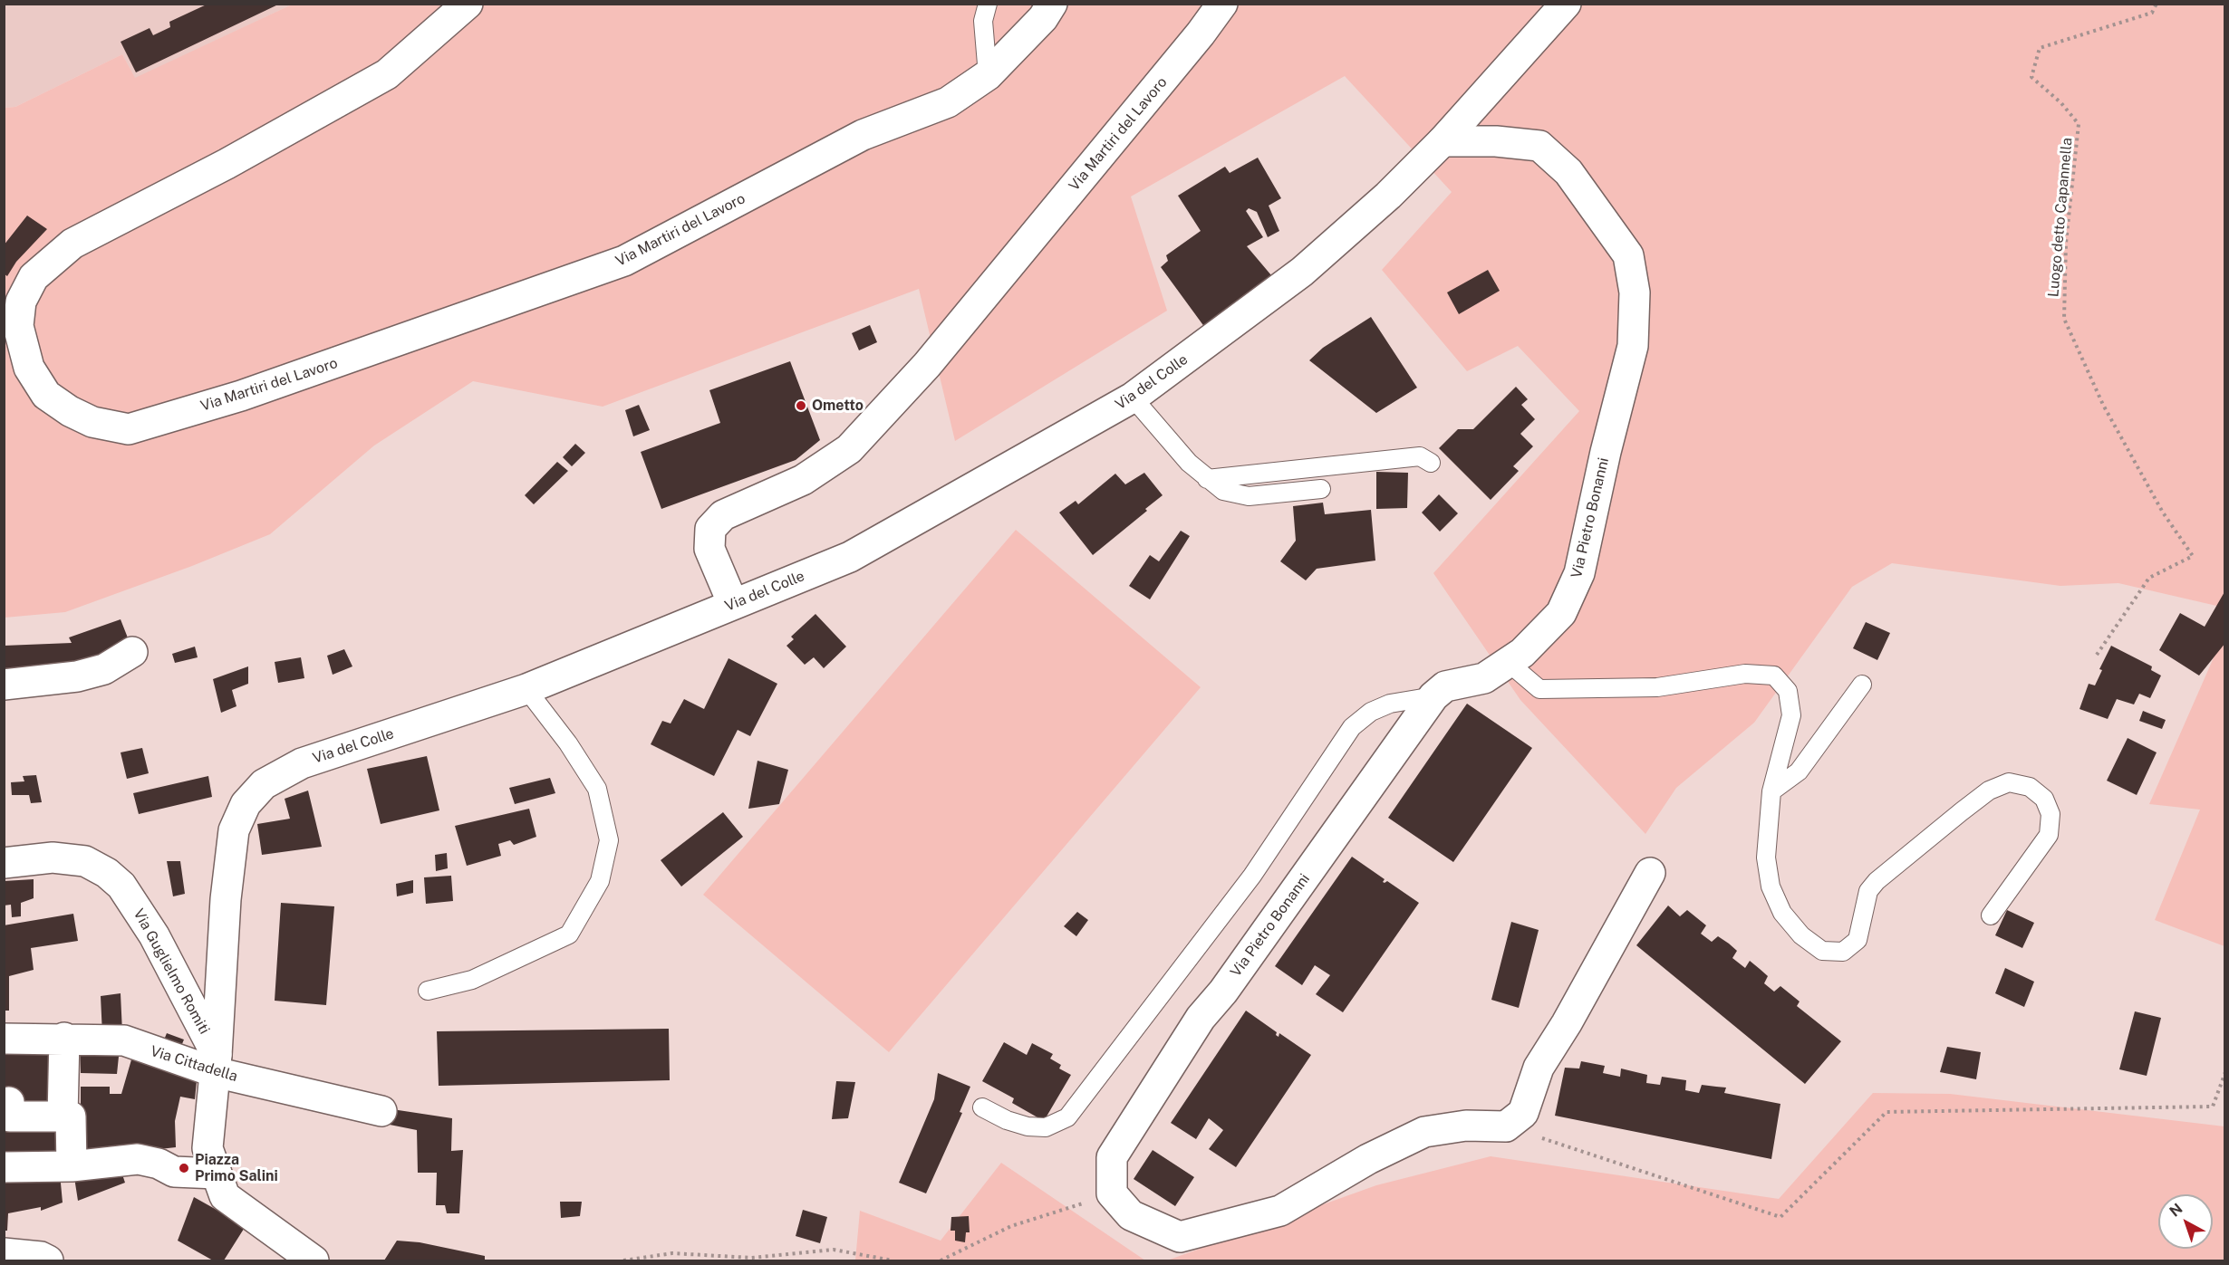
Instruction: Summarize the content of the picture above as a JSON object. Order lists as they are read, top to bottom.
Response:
{
  "streets": {
    "street": [
      "Via Martiri del Lavoro",
      "Via del Colle",
      "Via Pietro Bonanni",
      "Via Guglielmo Romiti",
      "Via Cittadella"
    ],
    "path": ["Luogo detto Capannella"]
  },
  "crossings": [
    ["Via Martiri del Lavoro", "Via del Colle"],
    ["Via del Colle", "Via Pietro Bonanni"],
    ["Via del Colle", "Via Guglielmo Romiti"],
    ["Via del Colle", "Via Cittadella"],
    ["Via Guglielmo Romiti", "Via Cittadella"]
  ],
  "places": ["Ometto", "Piazza Primo Salini"],
  "north": "top left"
}
